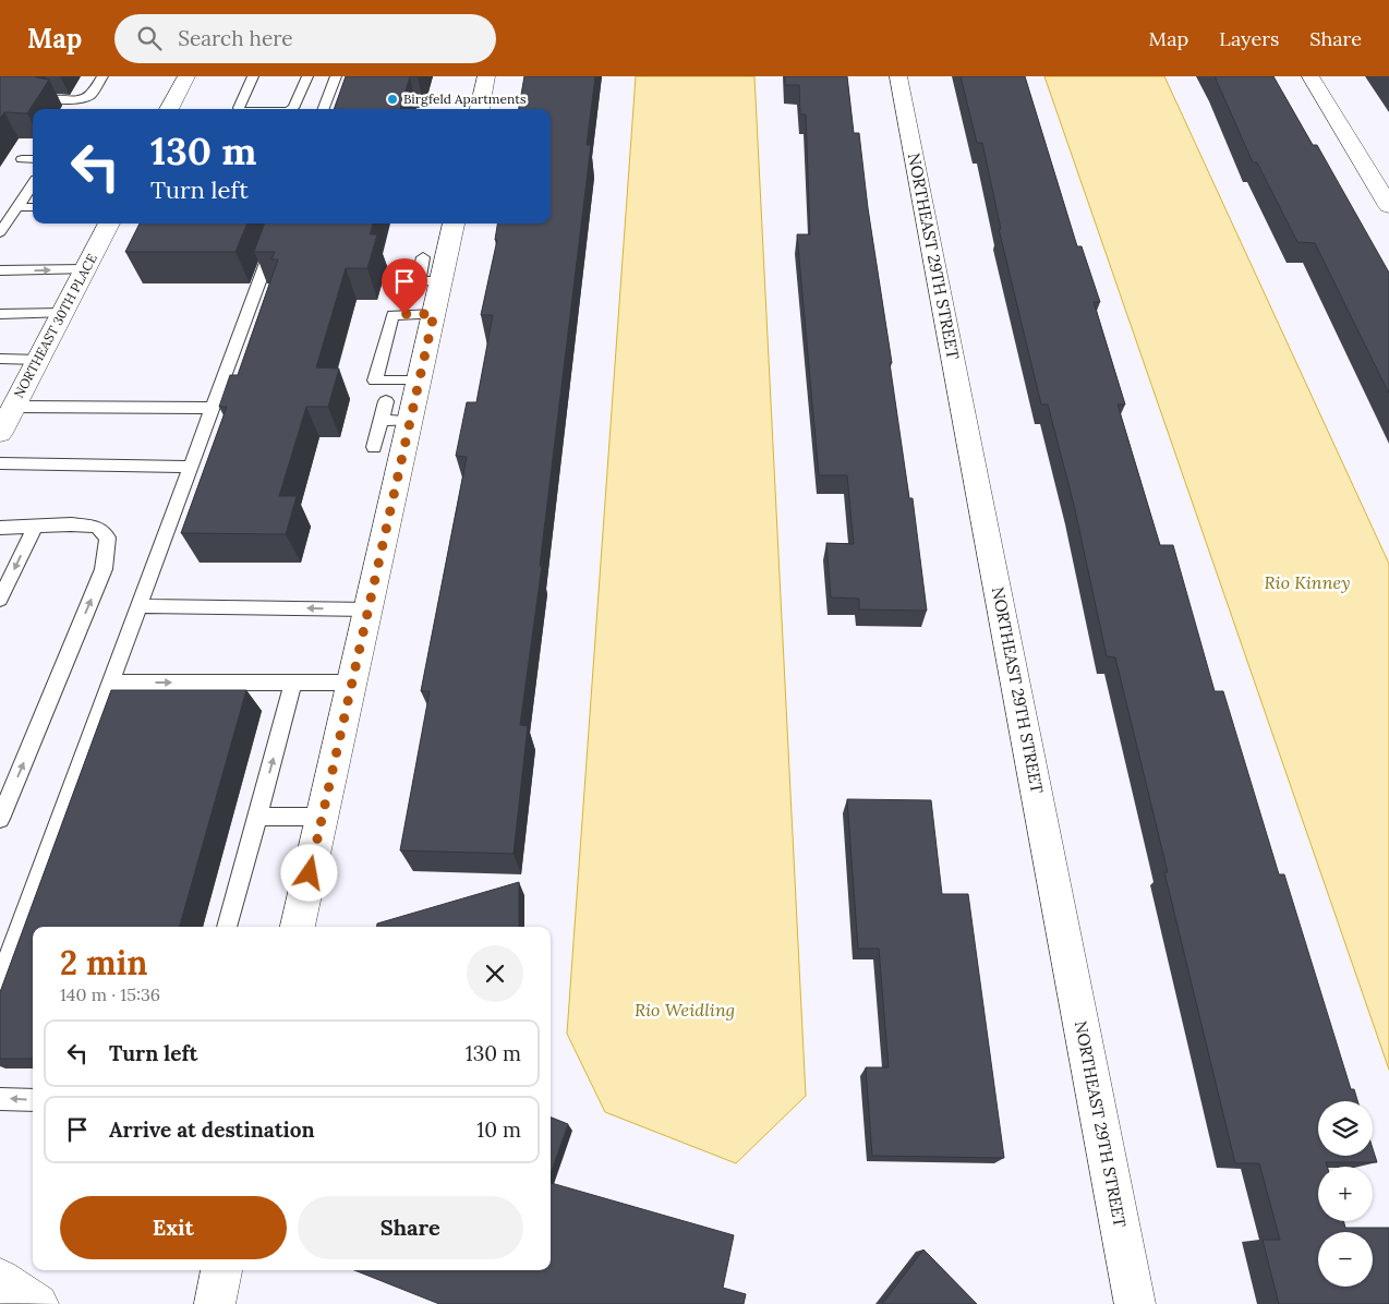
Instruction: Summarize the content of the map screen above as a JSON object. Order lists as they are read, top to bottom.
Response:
{
  "streets": {
    "street": ["NORTHEAST 29TH STREET", "NORTHEAST 30TH PLACE"]
  },
  "water": ["Rio Kinney", "Rio Weidling"],
  "places": ["Birgfeld Apartments"],
  "page": {
    "header": "Map",
    "search": "Search here",
    "nav": ["Map", "Layers", "Share"],
    "turn": ["130 m", "Turn left"],
    "heading": ["2 min", "140 m · 15:36"],
    "list": [
      {
        "name": "Turn left",
        "value": "130 m"
      },
      {
        "name": "Arrive at destination",
        "value": "10 m"
      }
    ],
    "map_buttons": ["+", "−"],
    "buttons": ["Exit", "Share"]
  }
}
